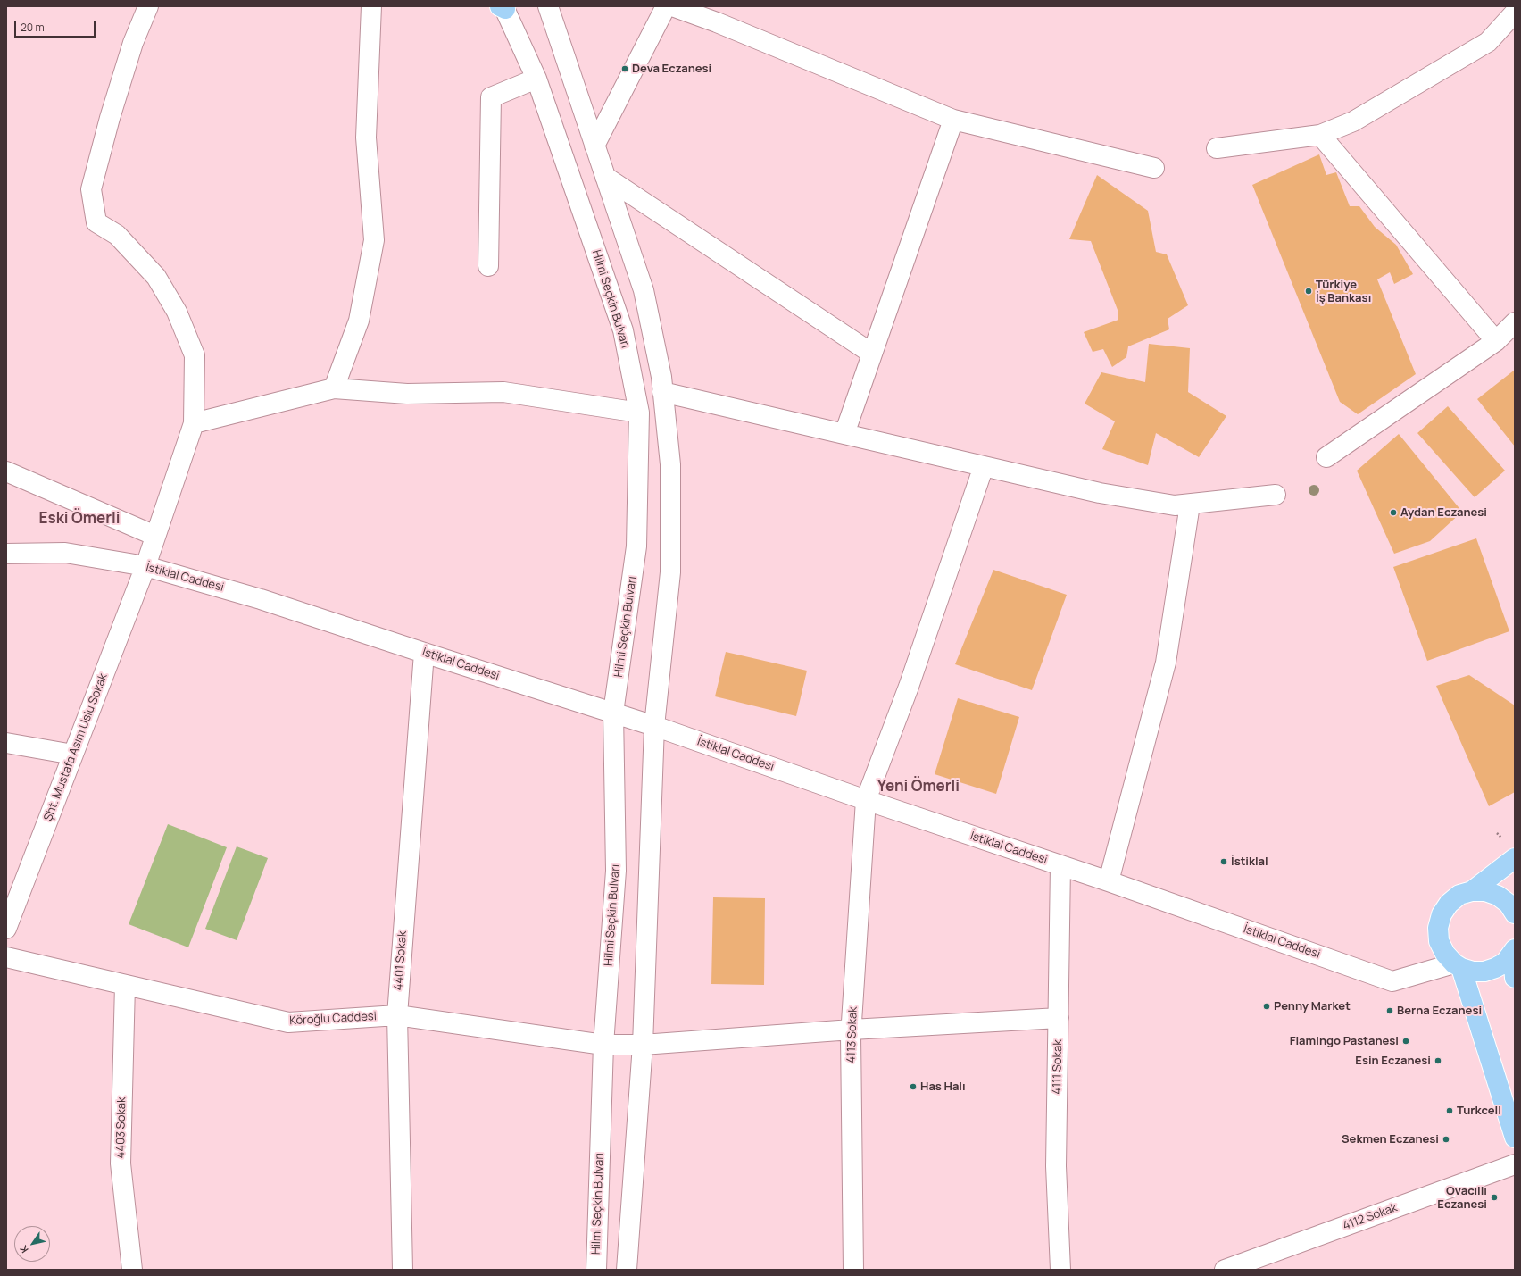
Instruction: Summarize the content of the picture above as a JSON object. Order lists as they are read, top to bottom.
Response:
{
  "streets": {
    "street": [
      "Hilmi Seçkin Bulvarı",
      "İstiklal Caddesi",
      "Şht. Mustafa Asım Uslu Sokak",
      "4401 Sokak",
      "Köroğlu Caddesi",
      "4113 Sokak",
      "4111 Sokak",
      "4403 Sokak",
      "4112 Sokak"
    ]
  },
  "crossings": [
    ["Hilmi Seçkin Bulvarı", "İstiklal Caddesi"],
    ["Hilmi Seçkin Bulvarı", "Köroğlu Caddesi"],
    ["İstiklal Caddesi", "Şht. Mustafa Asım Uslu Sokak"],
    ["İstiklal Caddesi", "4401 Sokak"],
    ["İstiklal Caddesi", "4113 Sokak"],
    ["İstiklal Caddesi", "4111 Sokak"],
    ["4401 Sokak", "Köroğlu Caddesi"],
    ["Köroğlu Caddesi", "4113 Sokak"],
    ["Köroğlu Caddesi", "4111 Sokak"],
    ["Köroğlu Caddesi", "4403 Sokak"]
  ],
  "districts": ["Eski Ömerli", "Yeni Ömerli"],
  "places": [
    "Deva Eczanesi",
    "Türkiye İş Bankası",
    "Aydan Eczanesi",
    "İstiklal",
    "Penny Market",
    "Berna Eczanesi",
    "Flamingo Pastanesi",
    "Esin Eczanesi",
    "Has Halı",
    "Turkcell",
    "Sekmen Eczanesi",
    "Ovacıllı Eczanesi"
  ],
  "scale_bar": "20 m",
  "north": "bottom left"
}
